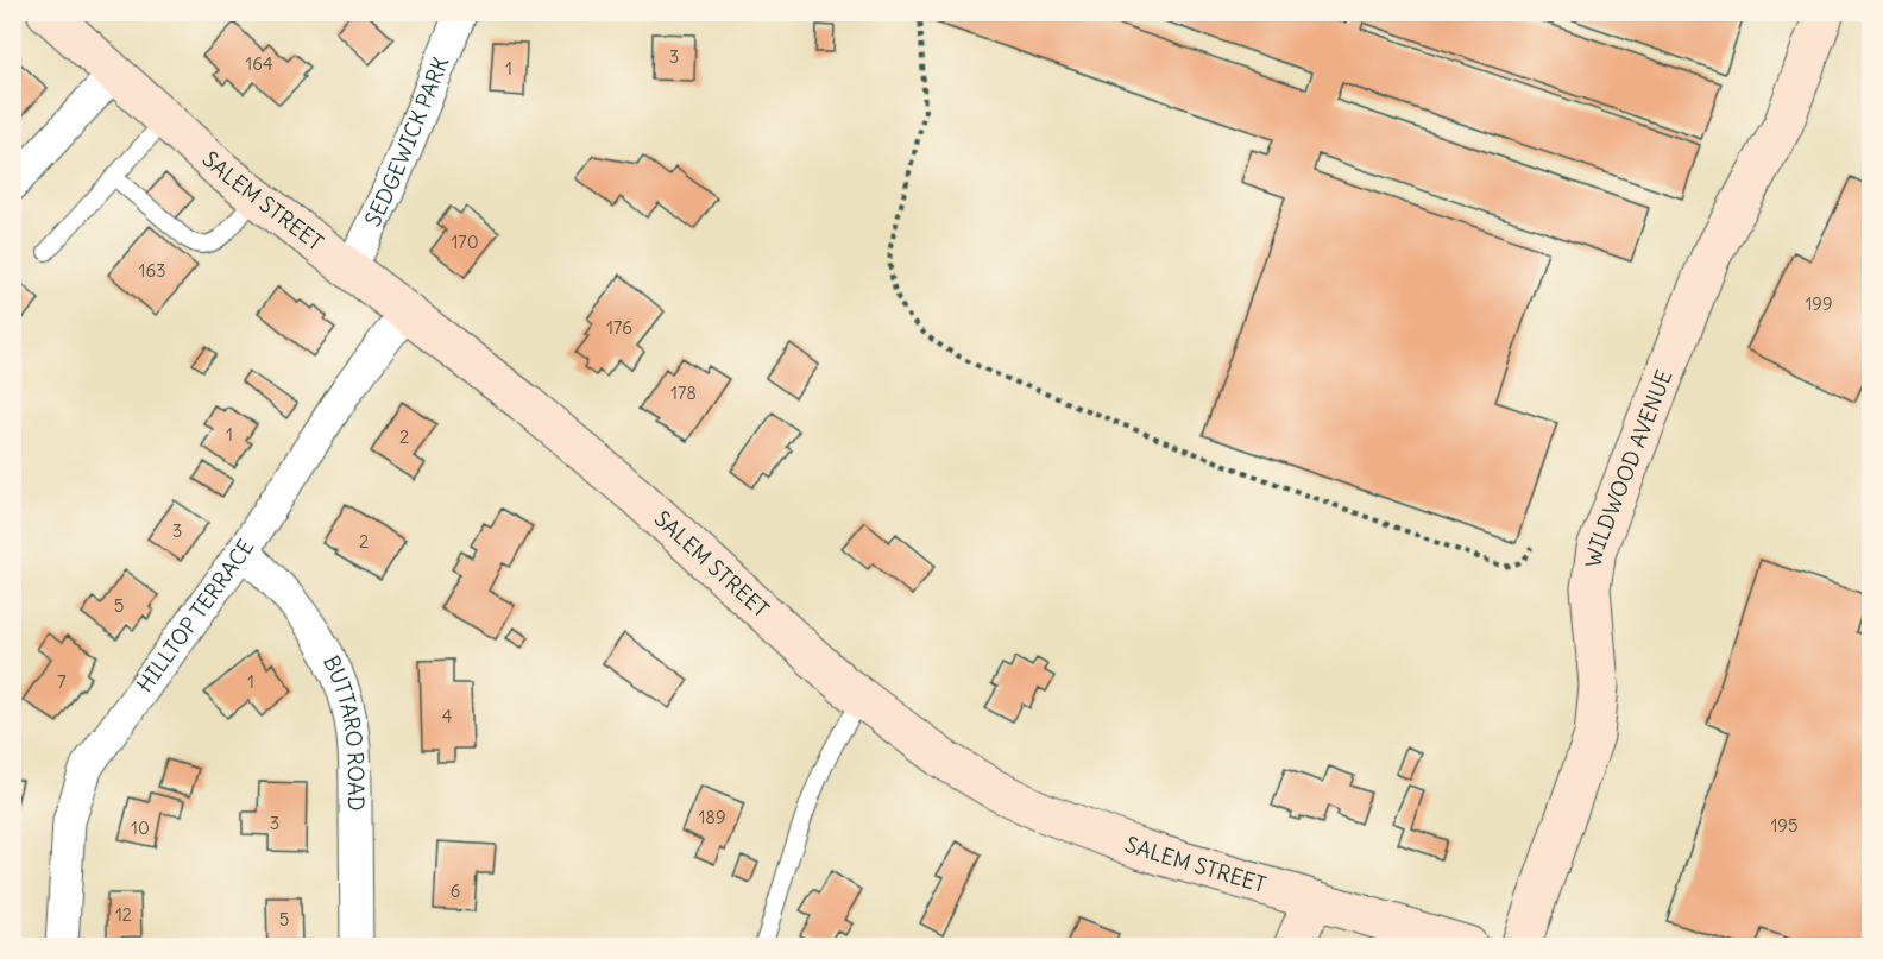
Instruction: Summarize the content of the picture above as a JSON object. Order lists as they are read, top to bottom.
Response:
{
  "streets": {
    "street": [
      "SEDGEWICK PARK",
      "SALEM STREET",
      "WILDWOOD AVENUE",
      "HILLTOP TERRACE",
      "BUTTARO ROAD"
    ]
  },
  "crossings": [
    ["SEDGEWICK PARK", "SALEM STREET"],
    ["SALEM STREET", "HILLTOP TERRACE"],
    ["HILLTOP TERRACE", "BUTTARO ROAD"]
  ],
  "house_numbers": [
    "3",
    "164",
    "1",
    "170",
    "163",
    "199",
    "176",
    "178",
    "1",
    "2",
    "3",
    "2",
    "5",
    "7",
    "1",
    "4",
    "189",
    "3",
    "195",
    "10",
    "6",
    "12",
    "5"
  ]
}
